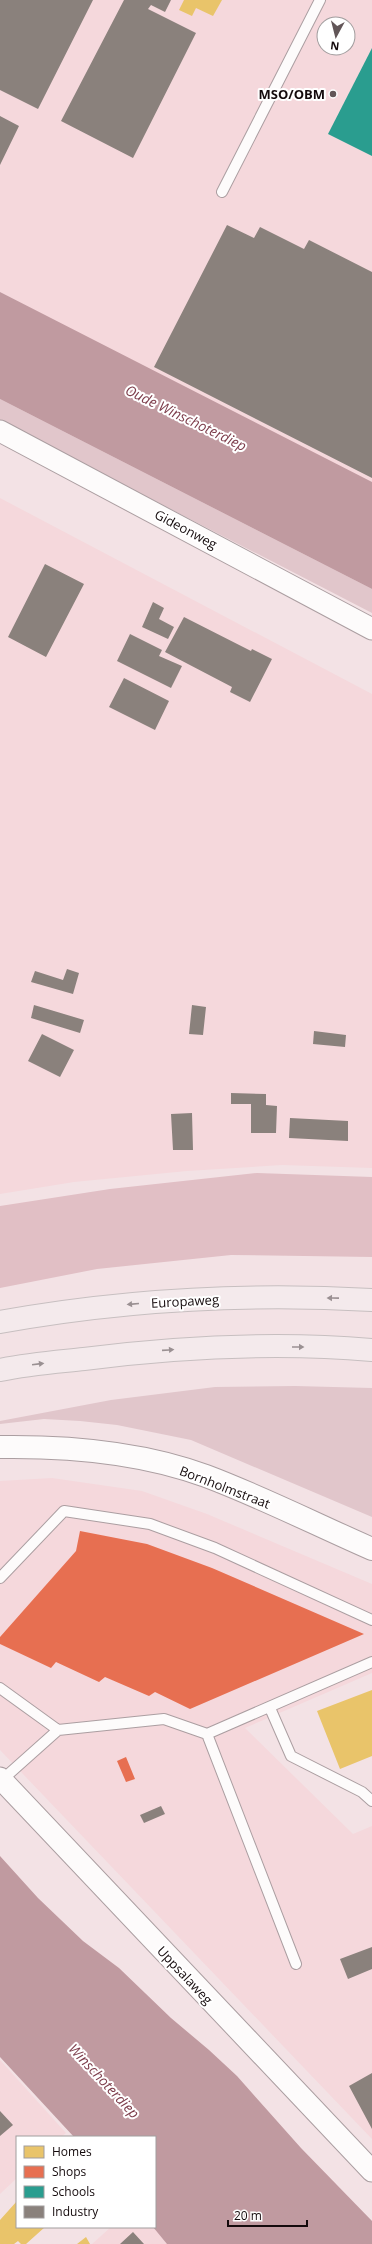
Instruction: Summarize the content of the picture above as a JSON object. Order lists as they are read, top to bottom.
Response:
{
  "streets": {
    "highway": ["Europaweg"],
    "street": ["Gideonweg", "Bornholmstraat", "Uppsalaweg"]
  },
  "water": ["Oude Winschoterdiep", "Winschoterdiep"],
  "places": ["MSO/OBM"],
  "legend": [
    "Homes",
    "Shops",
    "Schools",
    "Industry"
  ],
  "scale_bar": "20 m",
  "north": "bottom"
}
